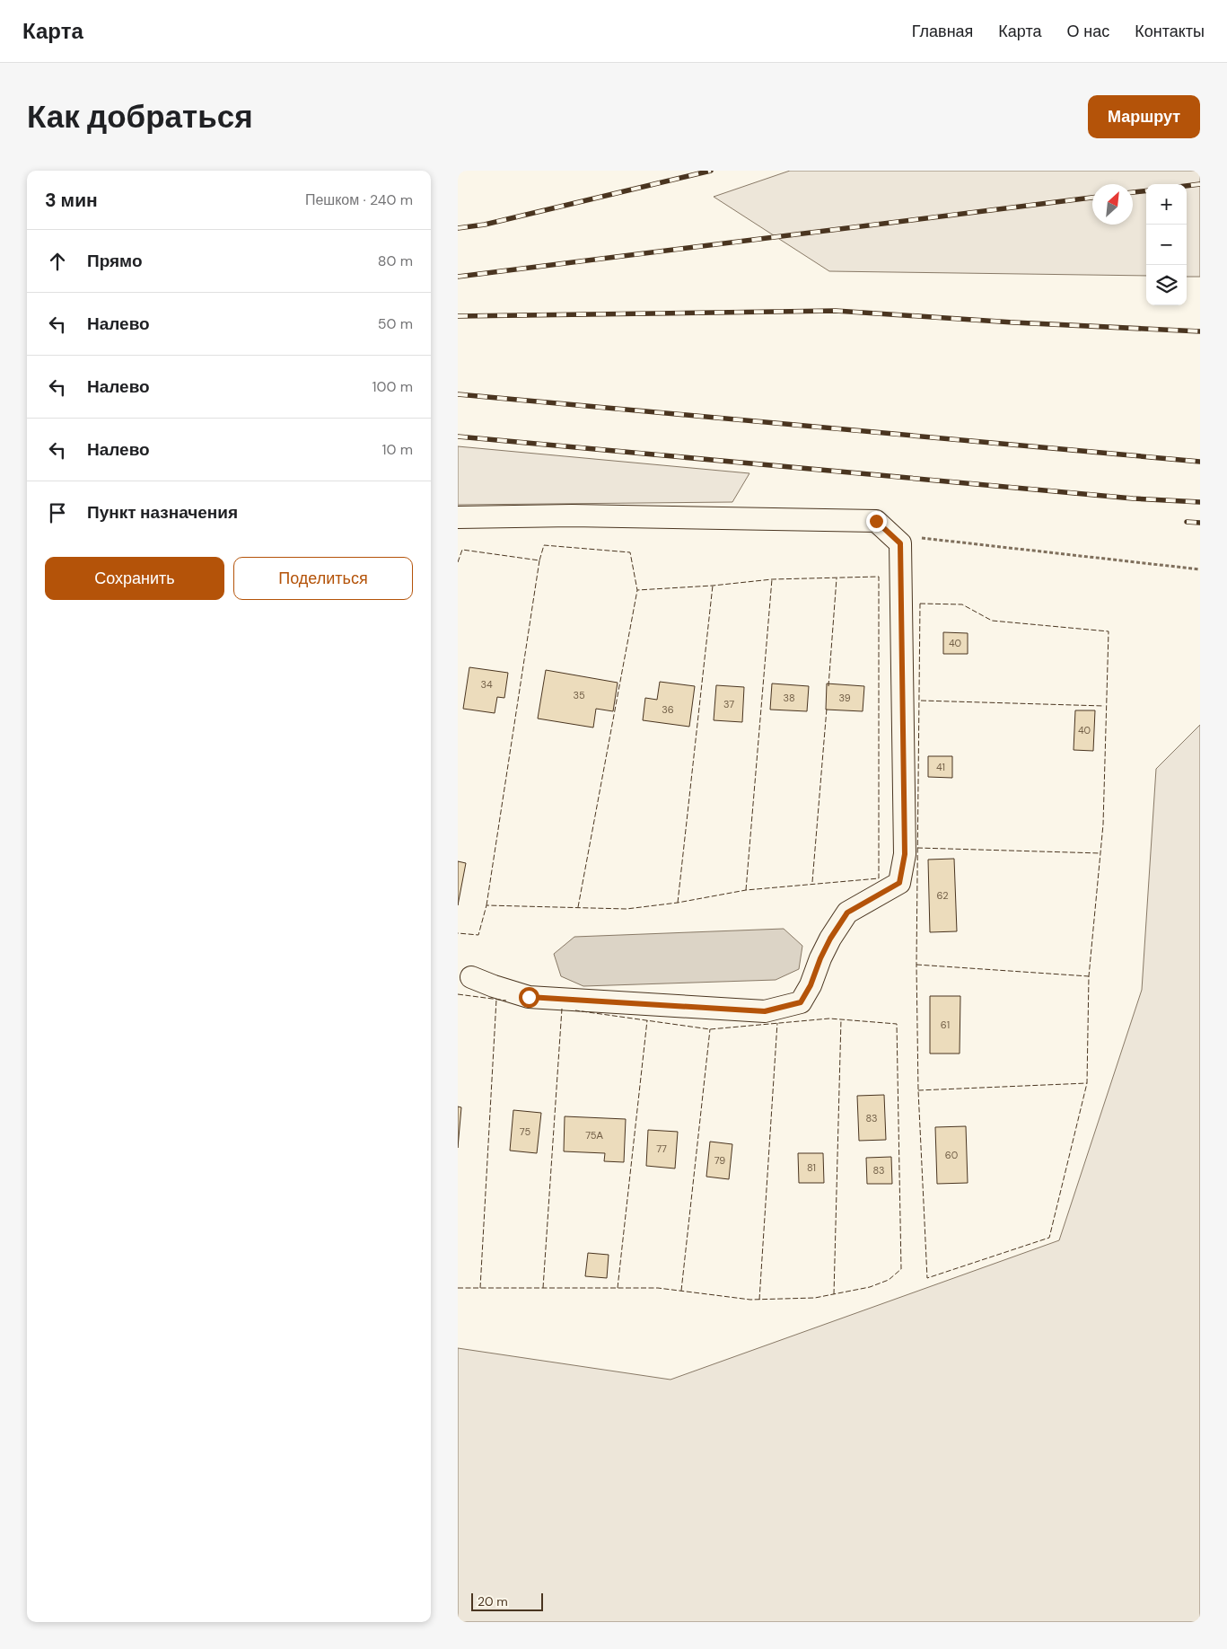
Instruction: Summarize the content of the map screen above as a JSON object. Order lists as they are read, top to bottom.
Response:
{
  "house_numbers": [
    "40",
    "34",
    "35",
    "38",
    "39",
    "37",
    "36",
    "40",
    "41",
    "62",
    "61",
    "83",
    "75",
    "75А",
    "77",
    "60",
    "79",
    "81",
    "83"
  ],
  "scale_bar": "20 m",
  "north": "top right",
  "page": {
    "header": "Карта",
    "nav": [
      "Главная",
      "Карта",
      "О нас",
      "Контакты"
    ],
    "buttons": [
      "Маршрут",
      ["Сохранить", "Поделиться"]
    ],
    "title": "Как добраться",
    "heading": ["3 мин", "Пешком · 240 m"],
    "map_buttons": ["+", "−"],
    "list": [
      ["Прямо", "80 m"],
      ["Налево", "50 m"],
      ["Налево", "100 m"],
      ["Налево", "10 m"],
      "Пункт назначения"
    ],
    "scale": "20 m"
  }
}
